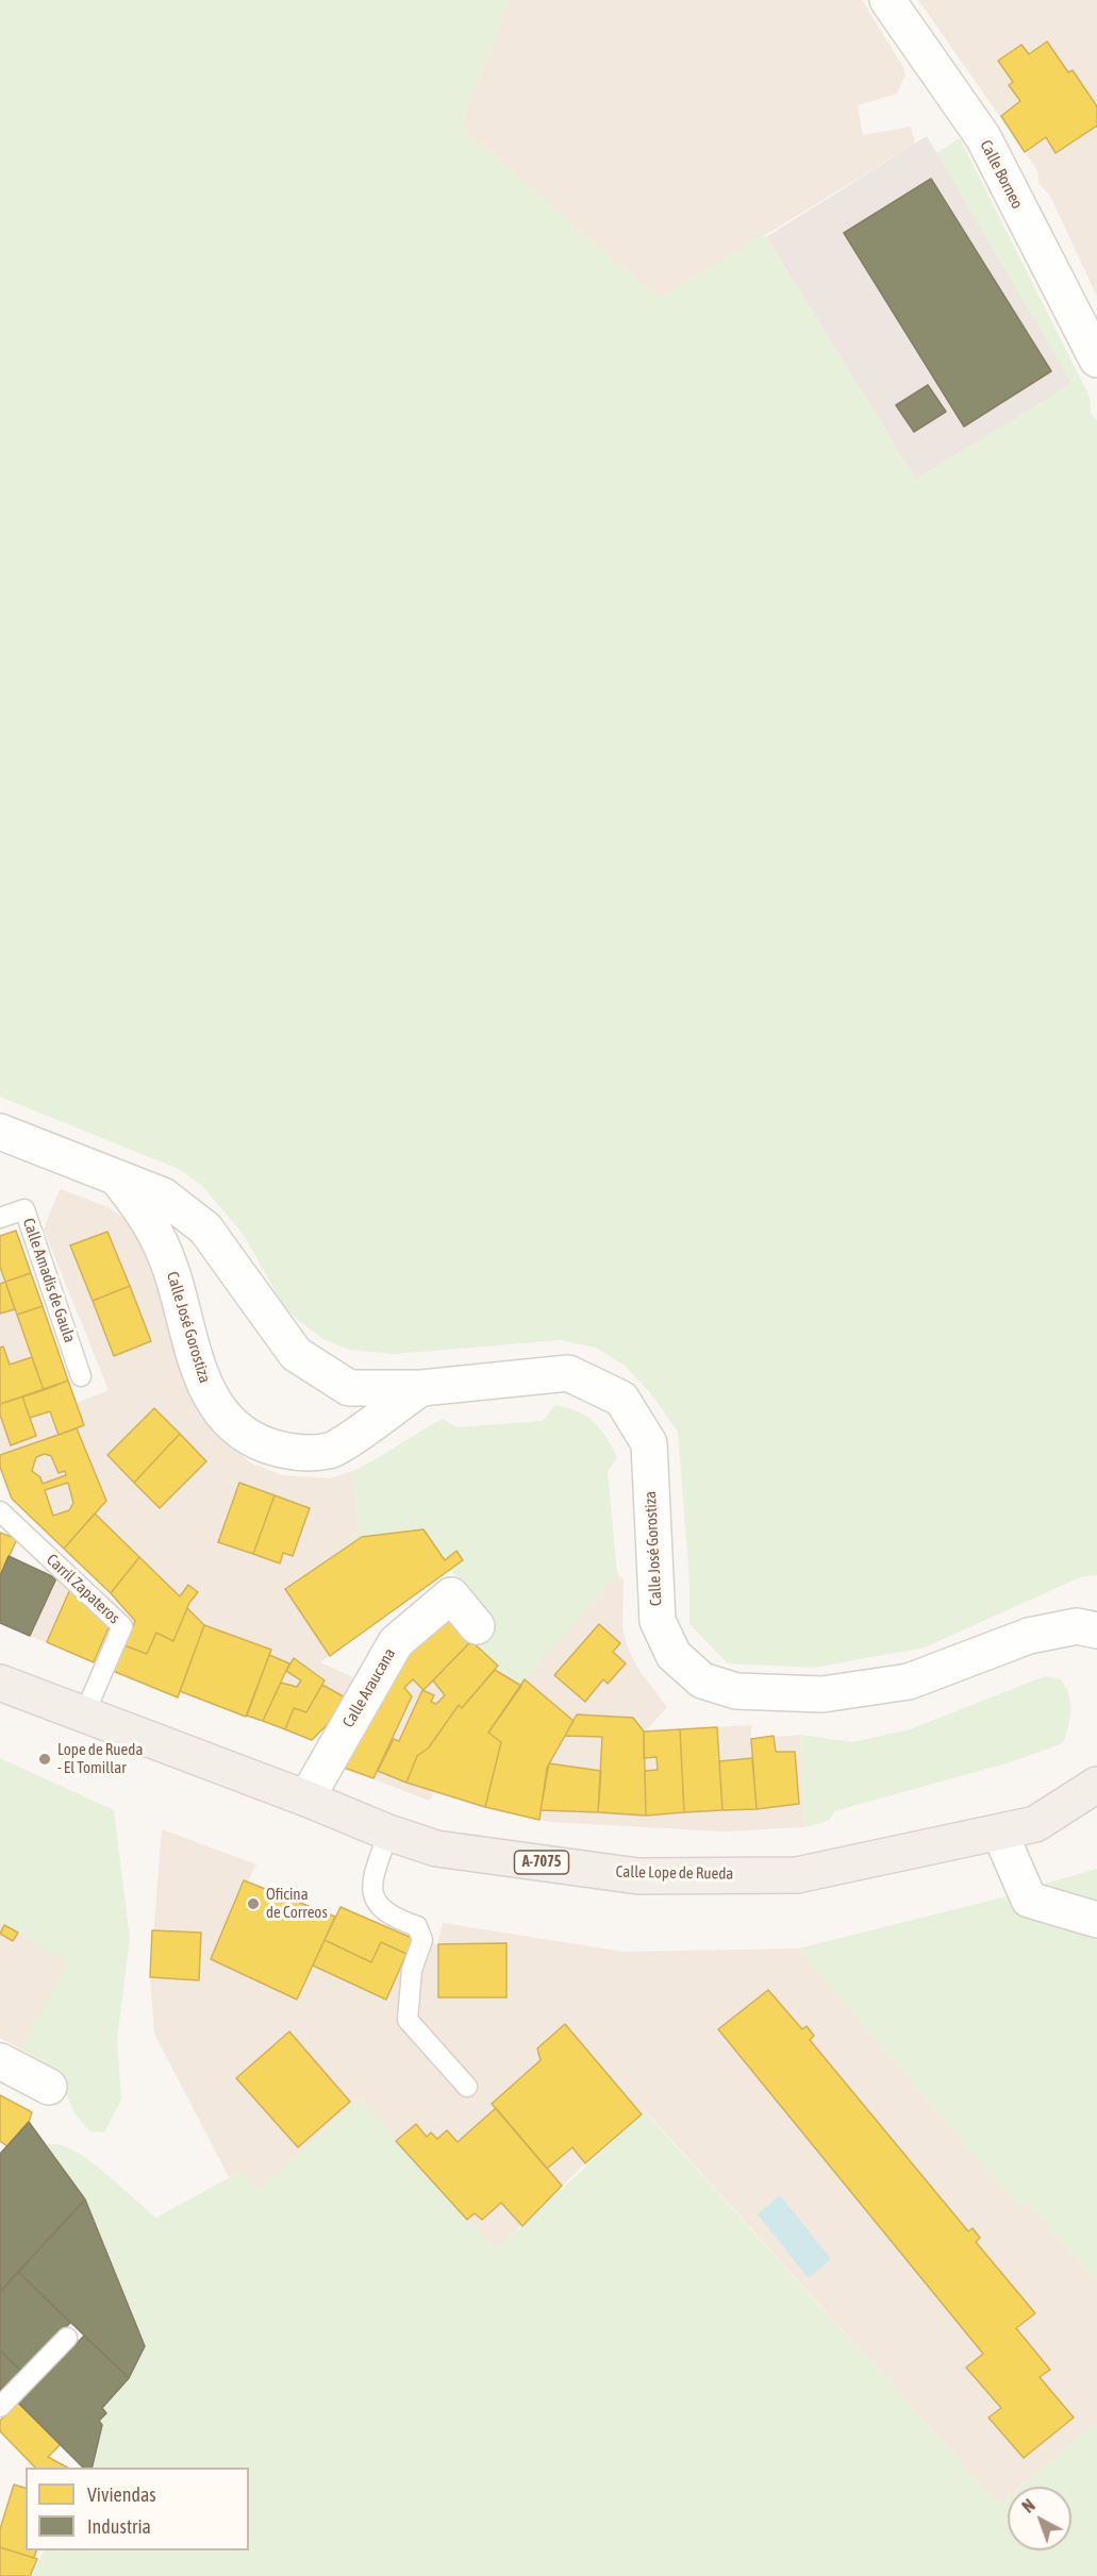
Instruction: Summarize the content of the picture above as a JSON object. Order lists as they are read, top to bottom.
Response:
{
  "streets": {
    "main road": ["A-7075", "Calle Lope de Rueda"],
    "street": ["Calle Borneo", "Calle José Gorostiza", "Calle Araucana"],
    "lane": ["Calle Amadis de Gaula", "Carril Zapateros"]
  },
  "crossings": [
    ["Carril Zapateros", "Calle Lope de Rueda"],
    ["Calle Araucana", "Calle Lope de Rueda"],
    ["A-7075", "Calle Lope de Rueda"]
  ],
  "places": ["Lope de Rueda - El Tomillar", "Oficina de Correos"],
  "legend": ["Viviendas", "Industria"],
  "north": "top left"
}
